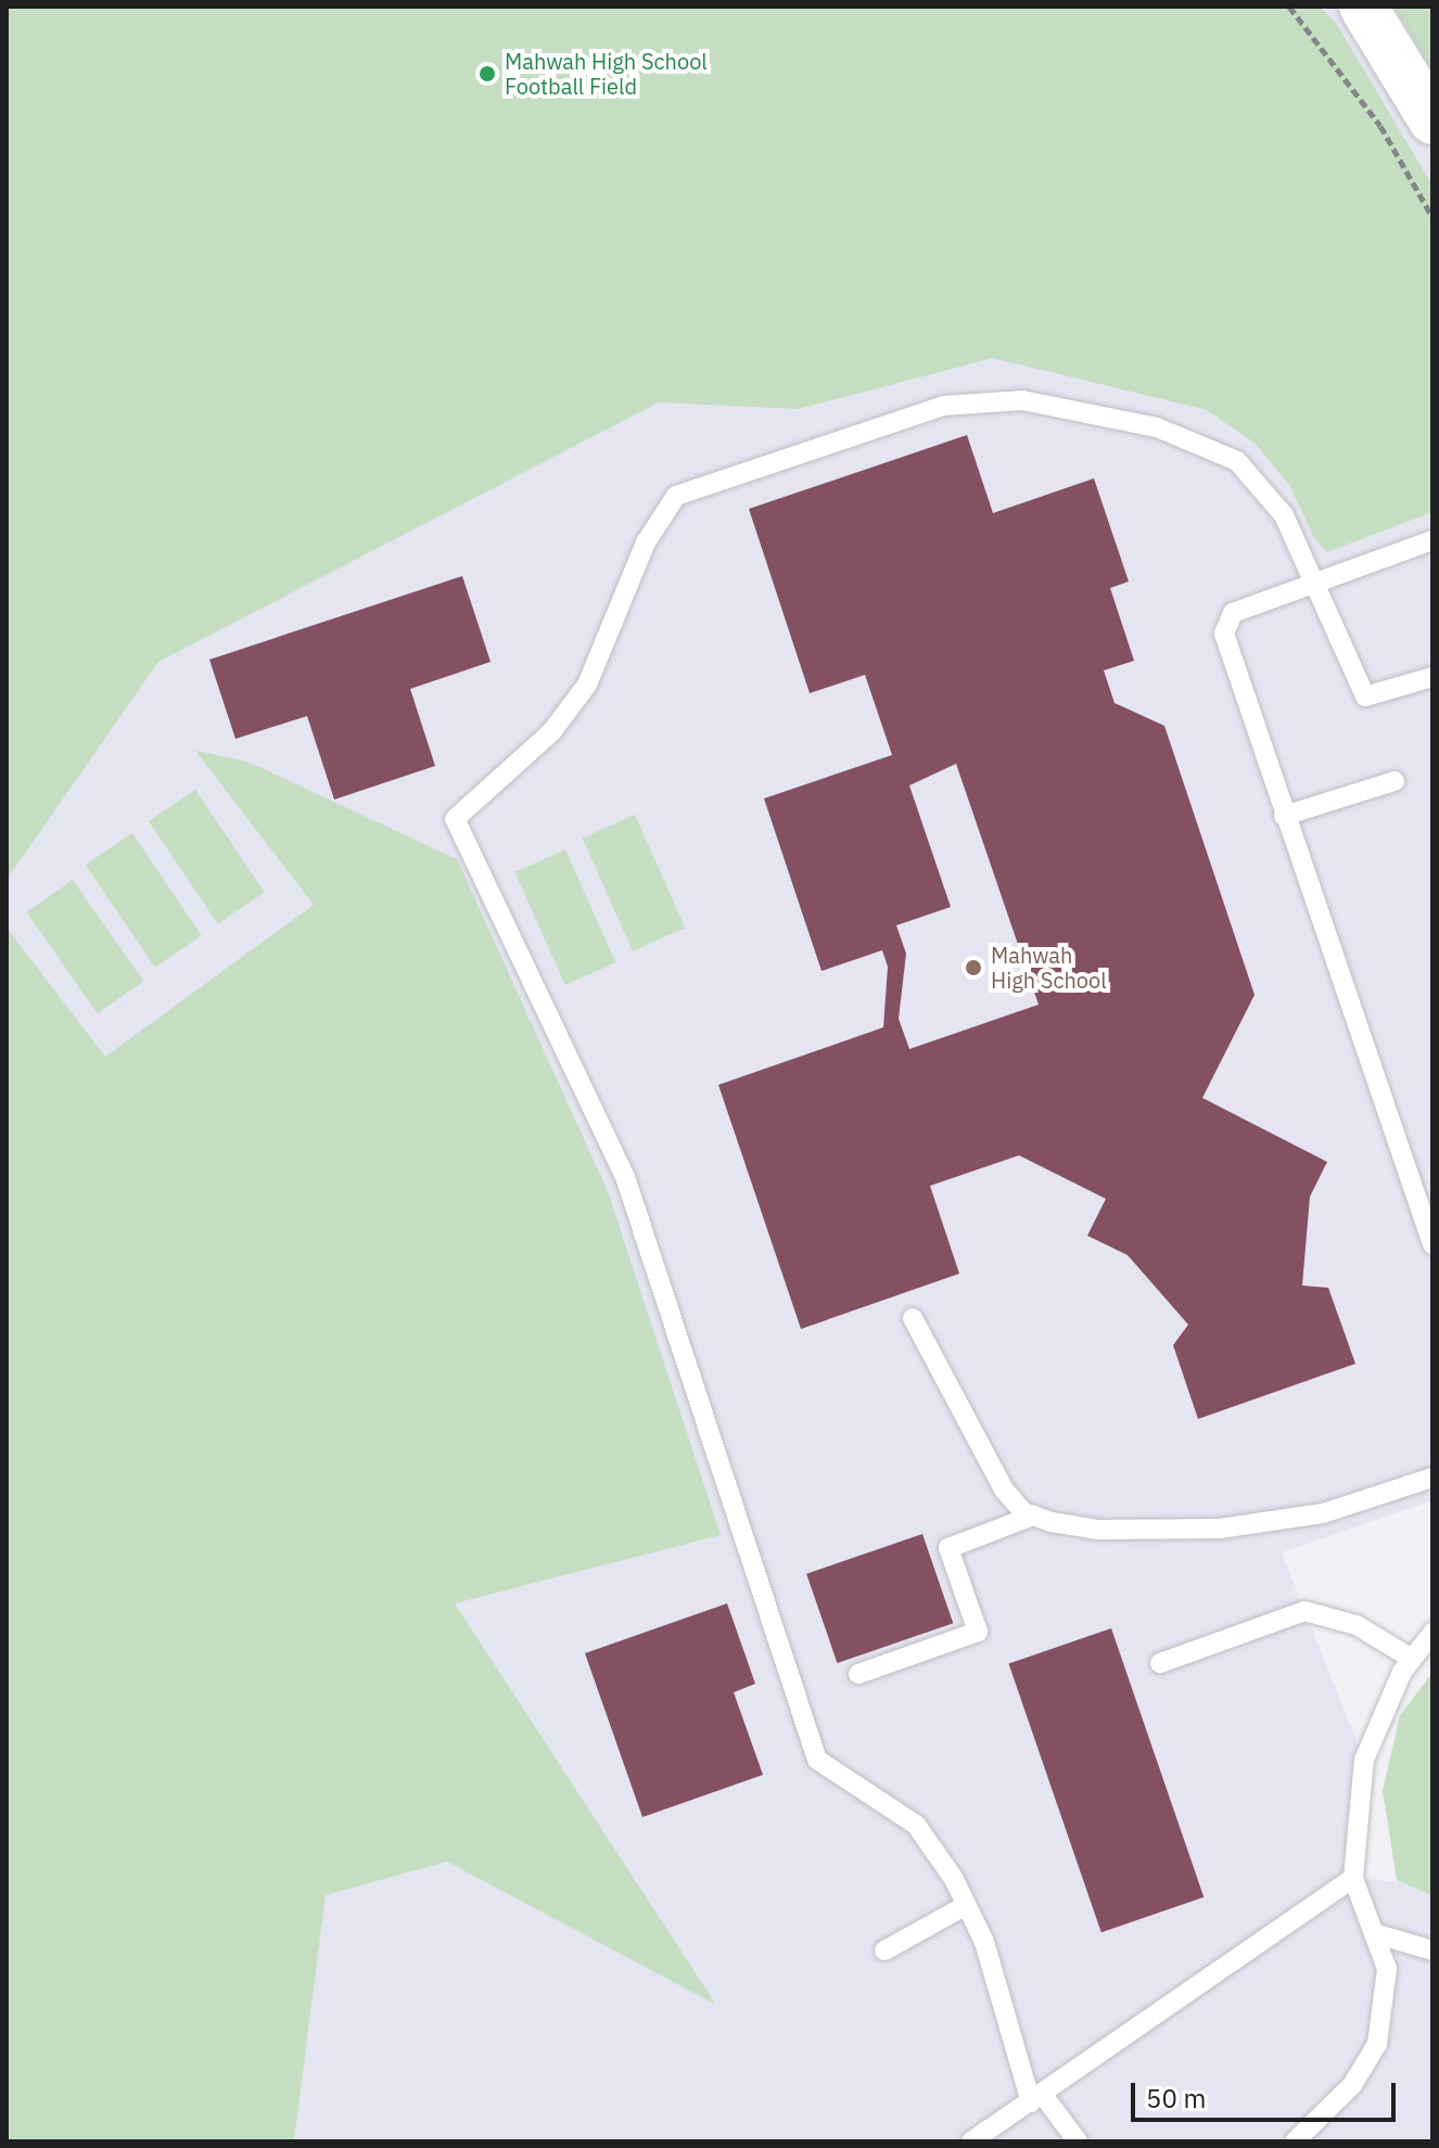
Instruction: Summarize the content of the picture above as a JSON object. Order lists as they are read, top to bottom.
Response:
{
  "places": ["Mahwah High School Football Field", "Mahwah High School"],
  "scale_bar": "50 m"
}
